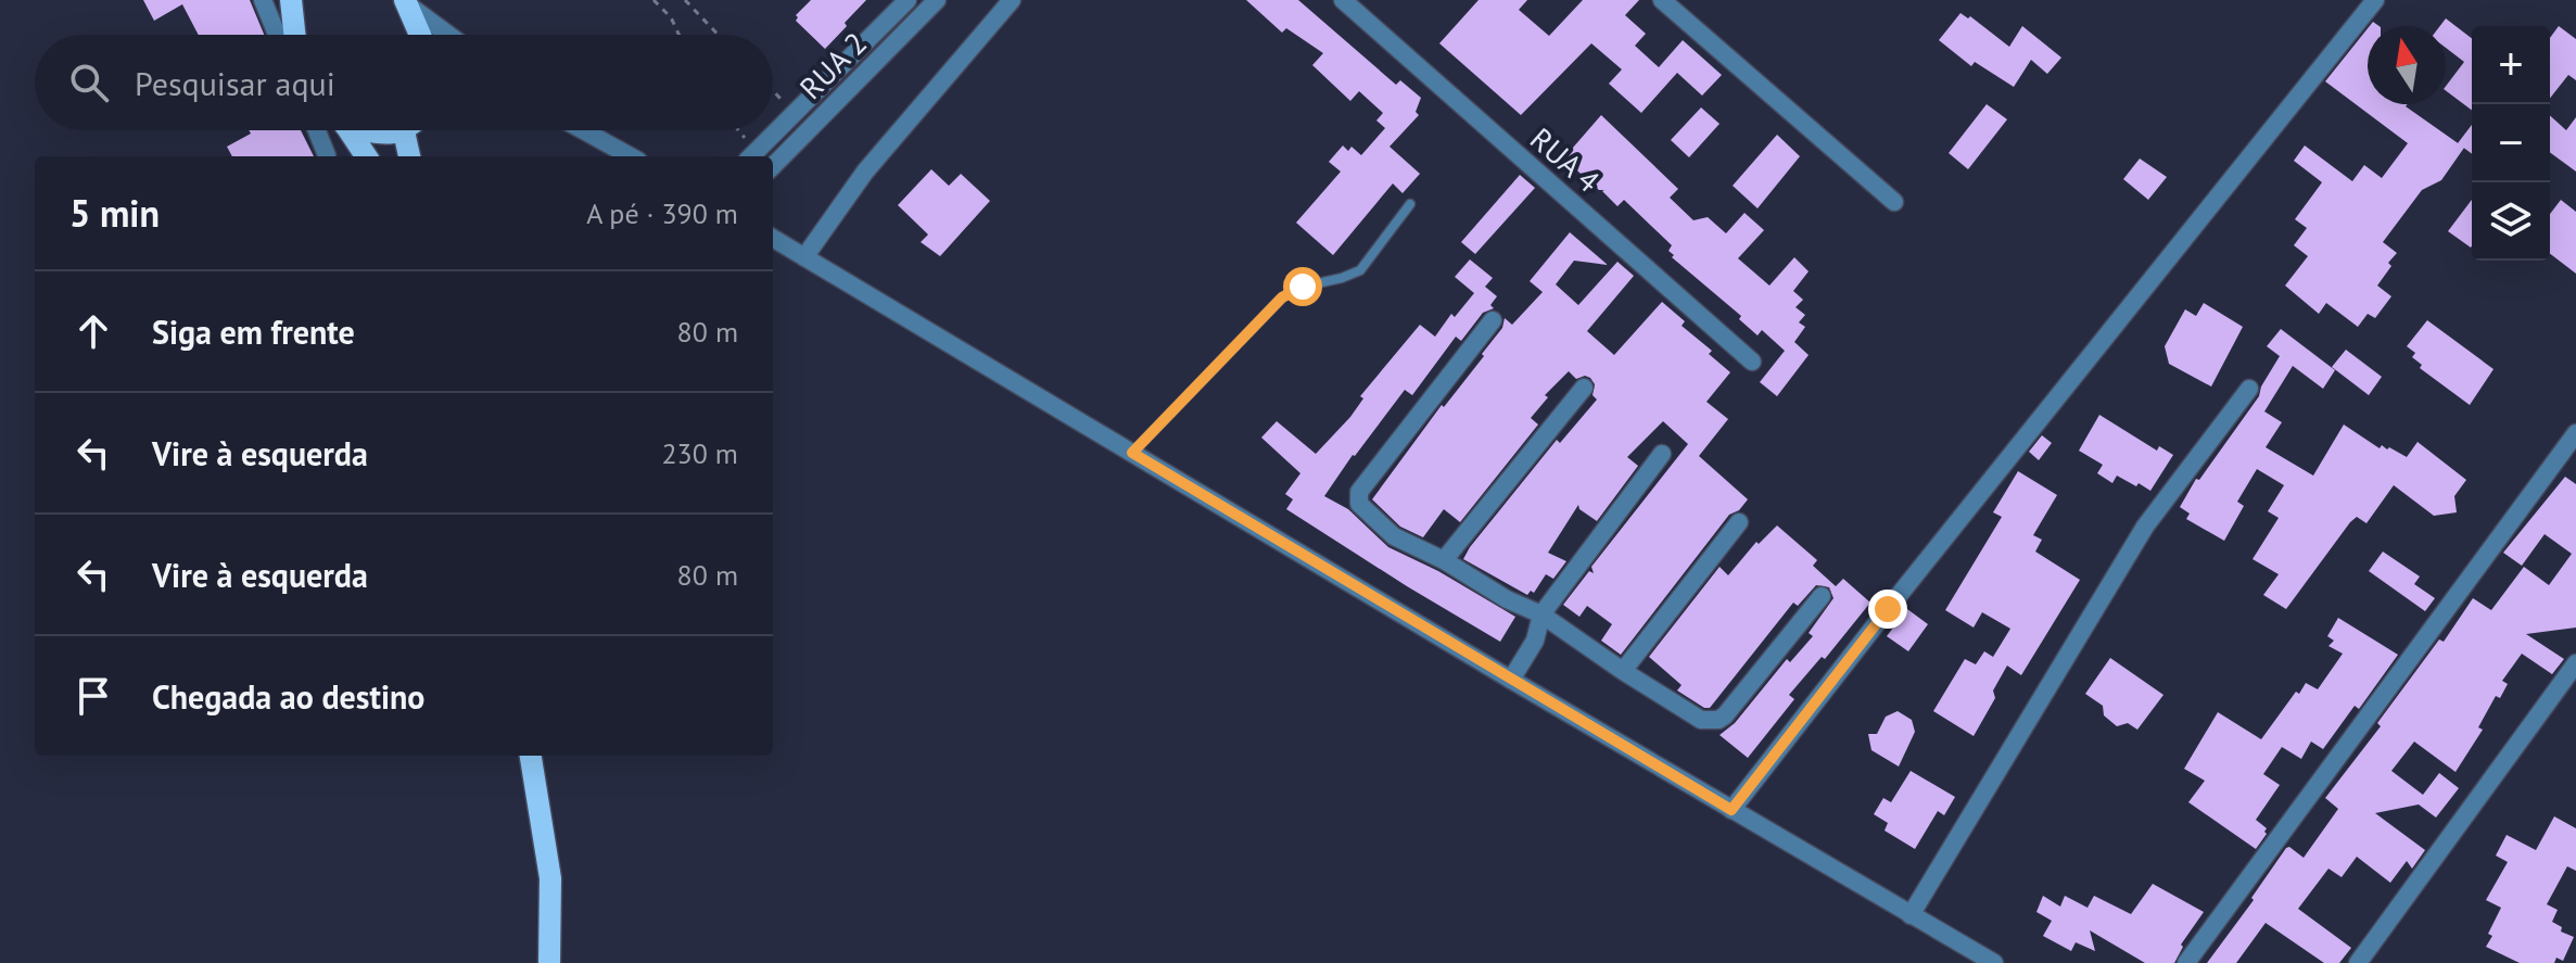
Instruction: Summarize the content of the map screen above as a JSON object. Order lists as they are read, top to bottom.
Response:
{
  "streets": {
    "street": ["RUA 2", "RUA 4"]
  },
  "north": "top",
  "page": {
    "map_buttons": ["+", "−"],
    "search": "Pesquisar aqui",
    "heading": ["5 min", "A pé · 390 m"],
    "list": [
      ["Siga em frente", "80 m"],
      ["Vire à esquerda", "230 m"],
      ["Vire à esquerda", "80 m"],
      "Chegada ao destino"
    ]
  }
}
